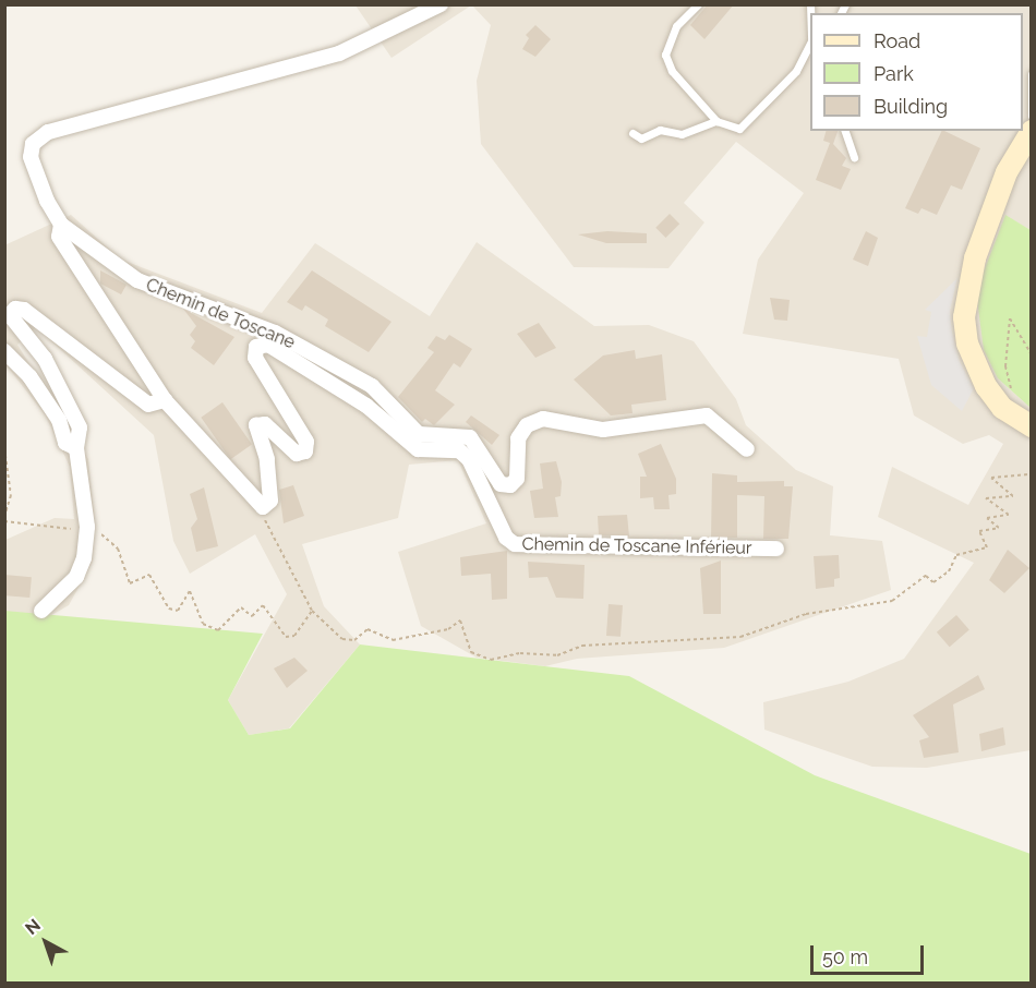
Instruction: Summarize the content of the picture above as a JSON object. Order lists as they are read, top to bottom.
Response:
{
  "streets": {
    "street": ["Chemin de Toscane", "Chemin de Toscane Inférieur"]
  },
  "legend": ["Road", "Park", "Building"],
  "scale_bar": "50 m",
  "north": "top left"
}
